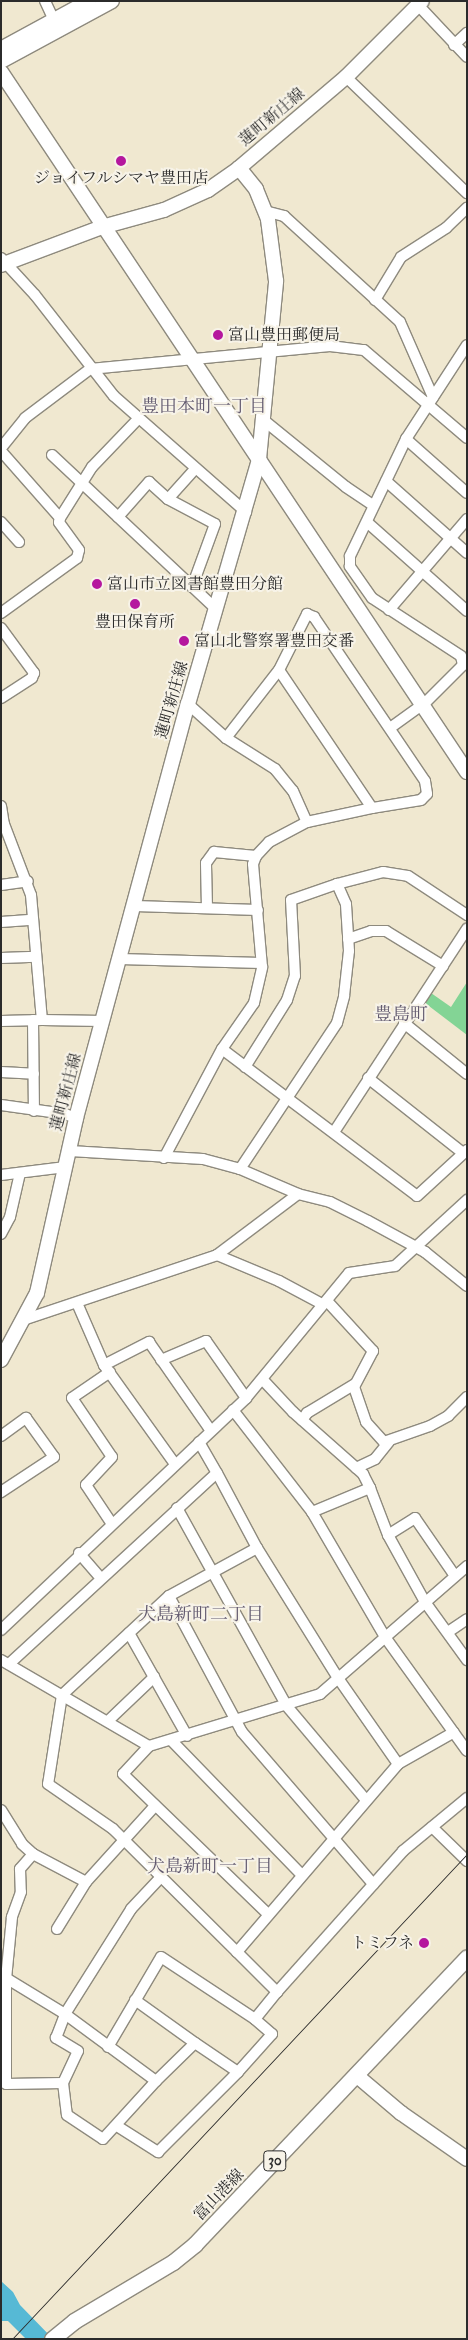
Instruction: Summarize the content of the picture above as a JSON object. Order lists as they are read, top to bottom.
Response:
{
  "streets": {
    "main road": ["蓮町新庄線", "30", "富山港線"]
  },
  "districts": [
    "豊田本町一丁目",
    "豊島町",
    "犬島新町二丁目",
    "犬島新町一丁目"
  ],
  "places": [
    "ジョイフルシマヤ豊田店",
    "富山豊田郵便局",
    "富山市立図書館豊田分館",
    "豊田保育所",
    "富山北警察署豊田交番",
    "トミフネ"
  ]
}
